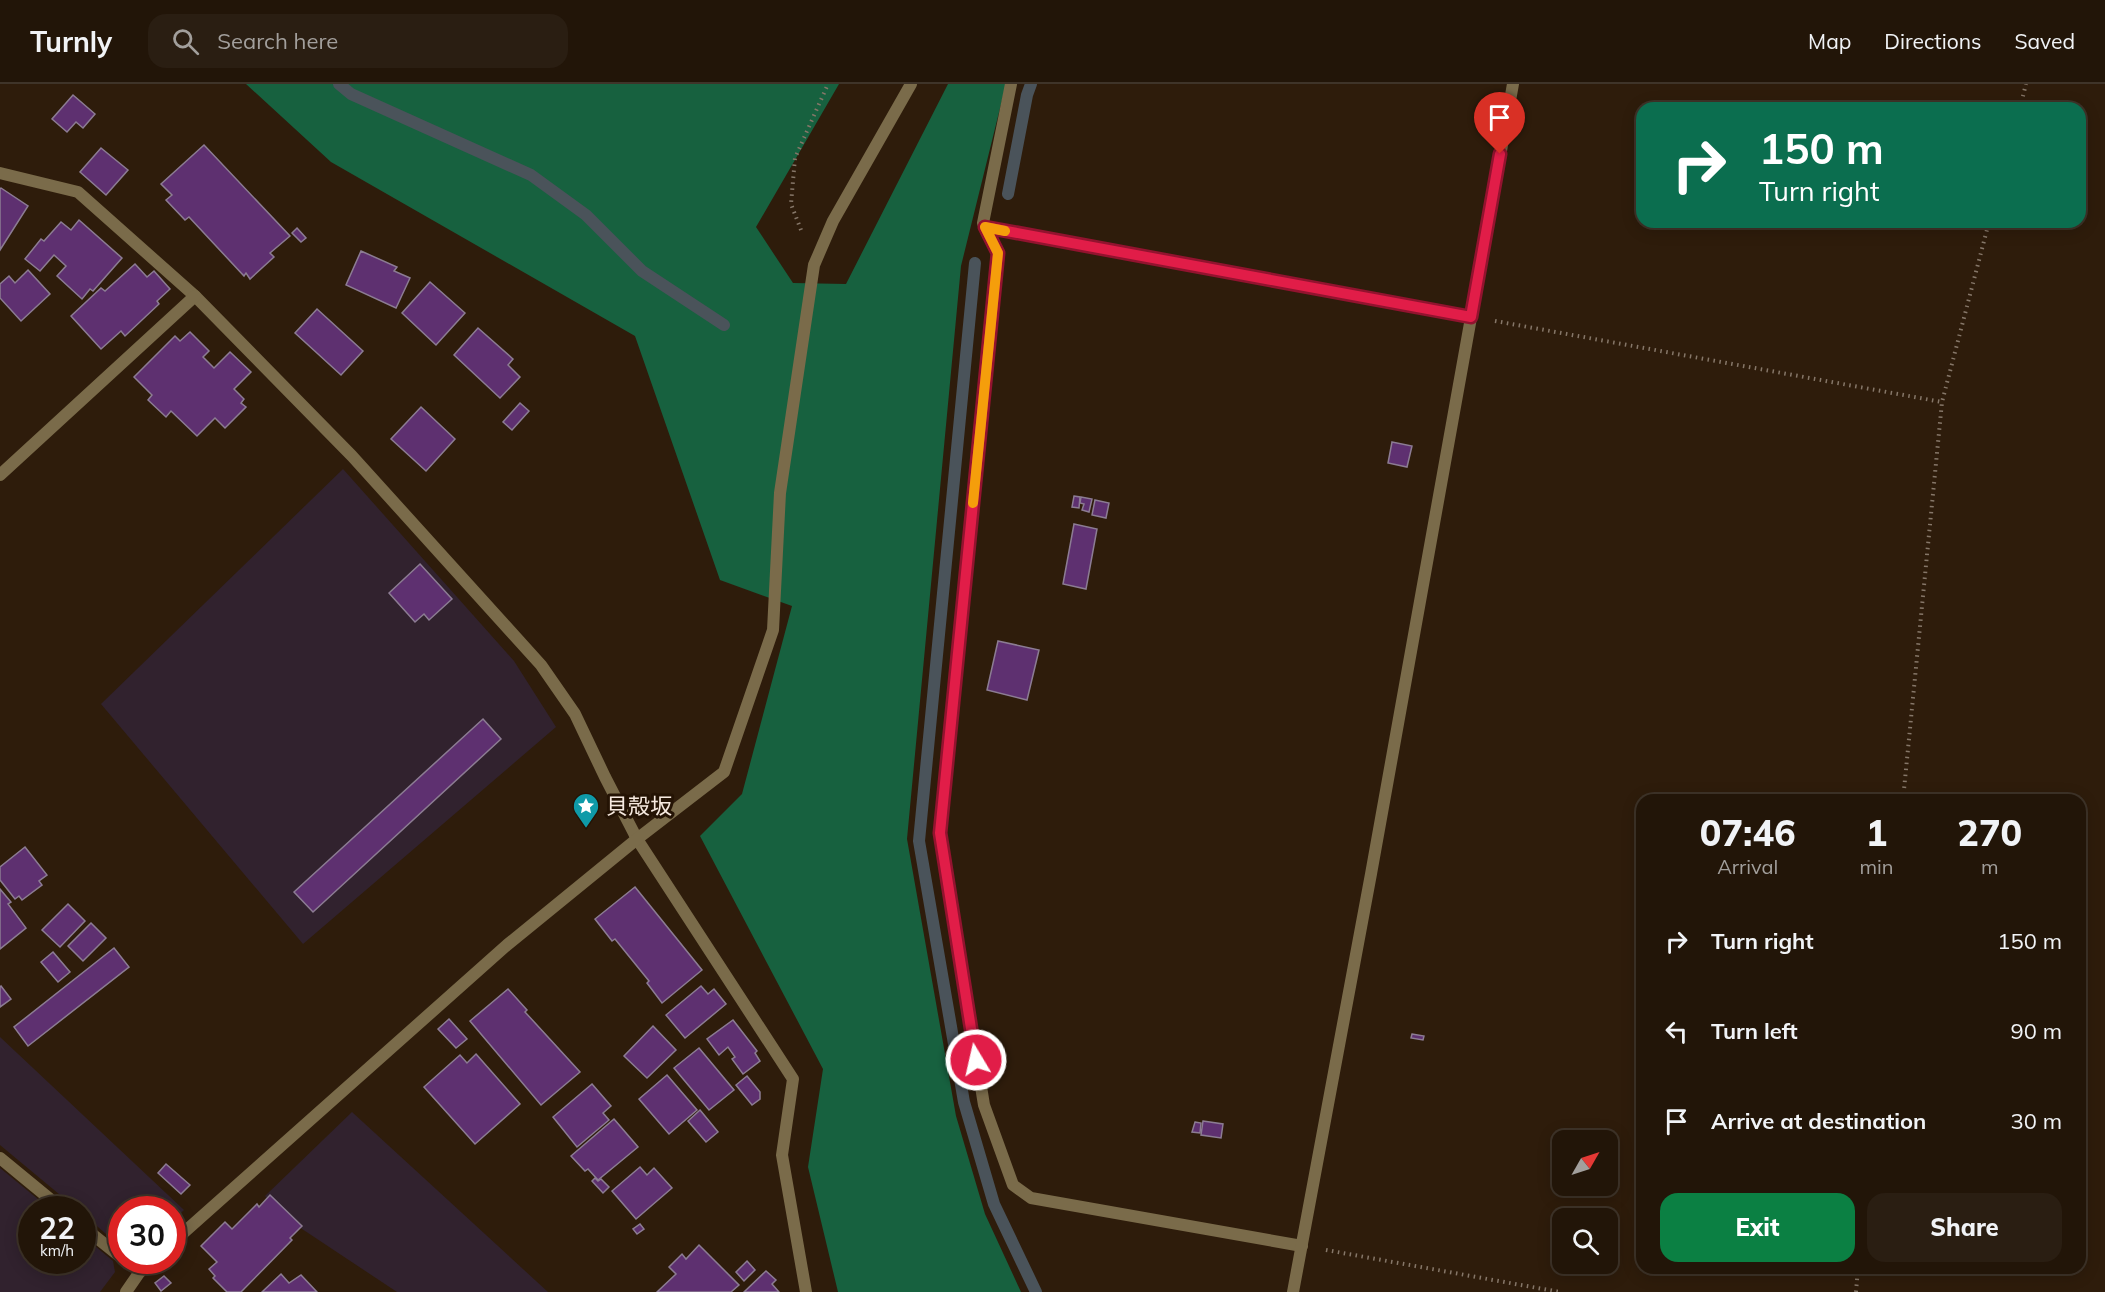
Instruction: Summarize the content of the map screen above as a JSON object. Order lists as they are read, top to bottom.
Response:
{
  "places": {
    "place": ["貝殻坂"]
  },
  "north": "top right",
  "page": {
    "header": "Turnly",
    "search": "Search here",
    "nav": ["Map", "Directions", "Saved"],
    "turn": ["150 m", "Turn right"],
    "eta": [
      "07:46",
      "Arrival",
      "1",
      "min",
      "270",
      "m"
    ],
    "list": [
      {
        "name": "Turn right",
        "value": "150 m"
      },
      {
        "name": "Turn left",
        "value": "90 m"
      },
      {
        "name": "Arrive at destination",
        "value": "30 m"
      }
    ],
    "buttons": ["Exit", "Share"],
    "speed": "22 km/h",
    "limit": "30"
  }
}
